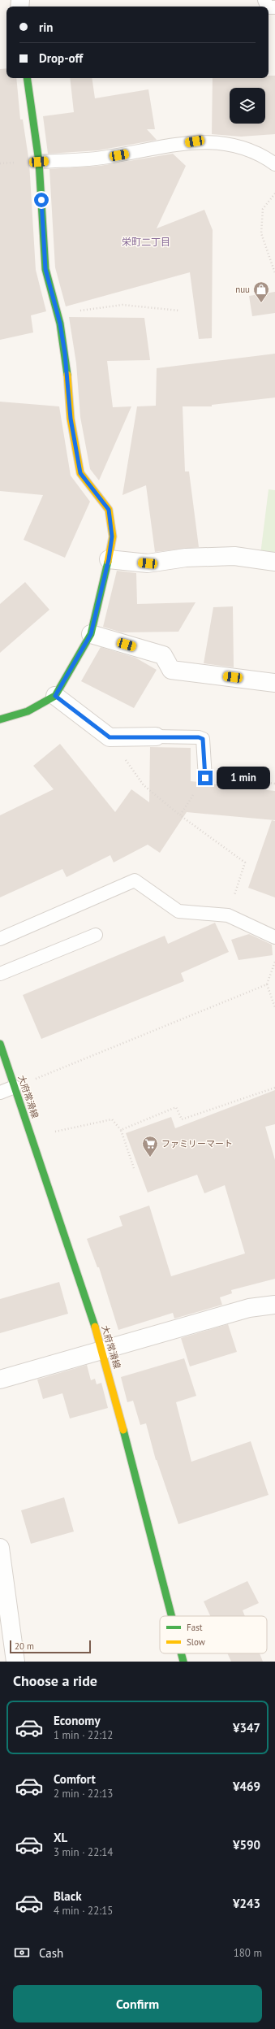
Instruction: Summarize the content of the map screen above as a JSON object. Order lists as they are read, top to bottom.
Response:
{
  "streets": {
    "street": ["大府常滑線"]
  },
  "districts": ["栄町二丁目"],
  "places": {
    "shop": ["nuu"],
    "supermarket": ["ファミリーマート"]
  },
  "legend": ["Fast", "Slow"],
  "scale_bar": "20 m",
  "page": {
    "banner": ["rin", "Drop-off"],
    "bubble": "1 min",
    "scale": "20 m",
    "heading": "Choose a ride",
    "list": [
      {
        "name": "Economy",
        "note": "1 min · 22:12",
        "value": "¥347"
      },
      {
        "name": "Comfort",
        "note": "2 min · 22:13",
        "value": "¥469"
      },
      {
        "name": "XL",
        "note": "3 min · 22:14",
        "value": "¥590"
      },
      {
        "name": "Black",
        "note": "4 min · 22:15",
        "value": "¥243"
      }
    ],
    "pay": ["Cash", "180 m"],
    "buttons": "Confirm"
  }
}
